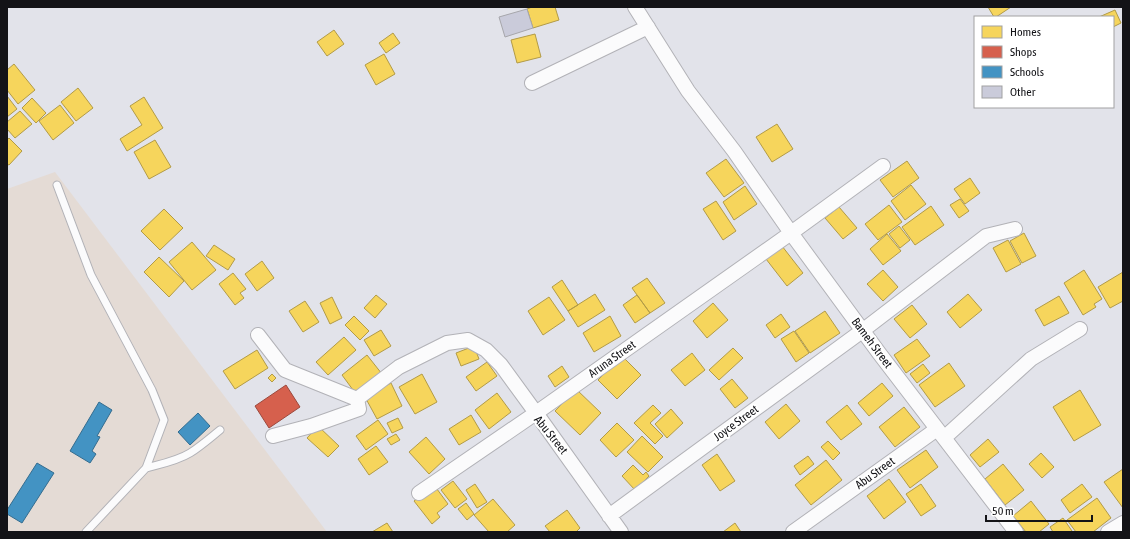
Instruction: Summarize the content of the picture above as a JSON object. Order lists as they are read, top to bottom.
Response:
{
  "streets": {
    "street": [
      "Bameh Street",
      "Aruna Street",
      "Joyce Street",
      "Abu Street"
    ]
  },
  "crossings": [
    ["Bameh Street", "Aruna Street"],
    ["Bameh Street", "Joyce Street"],
    ["Bameh Street", "Abu Street"],
    ["Aruna Street", "Abu Street"],
    ["Joyce Street", "Abu Street"]
  ],
  "legend": [
    "Homes",
    "Shops",
    "Schools",
    "Other"
  ],
  "scale_bar": "50 m"
}
